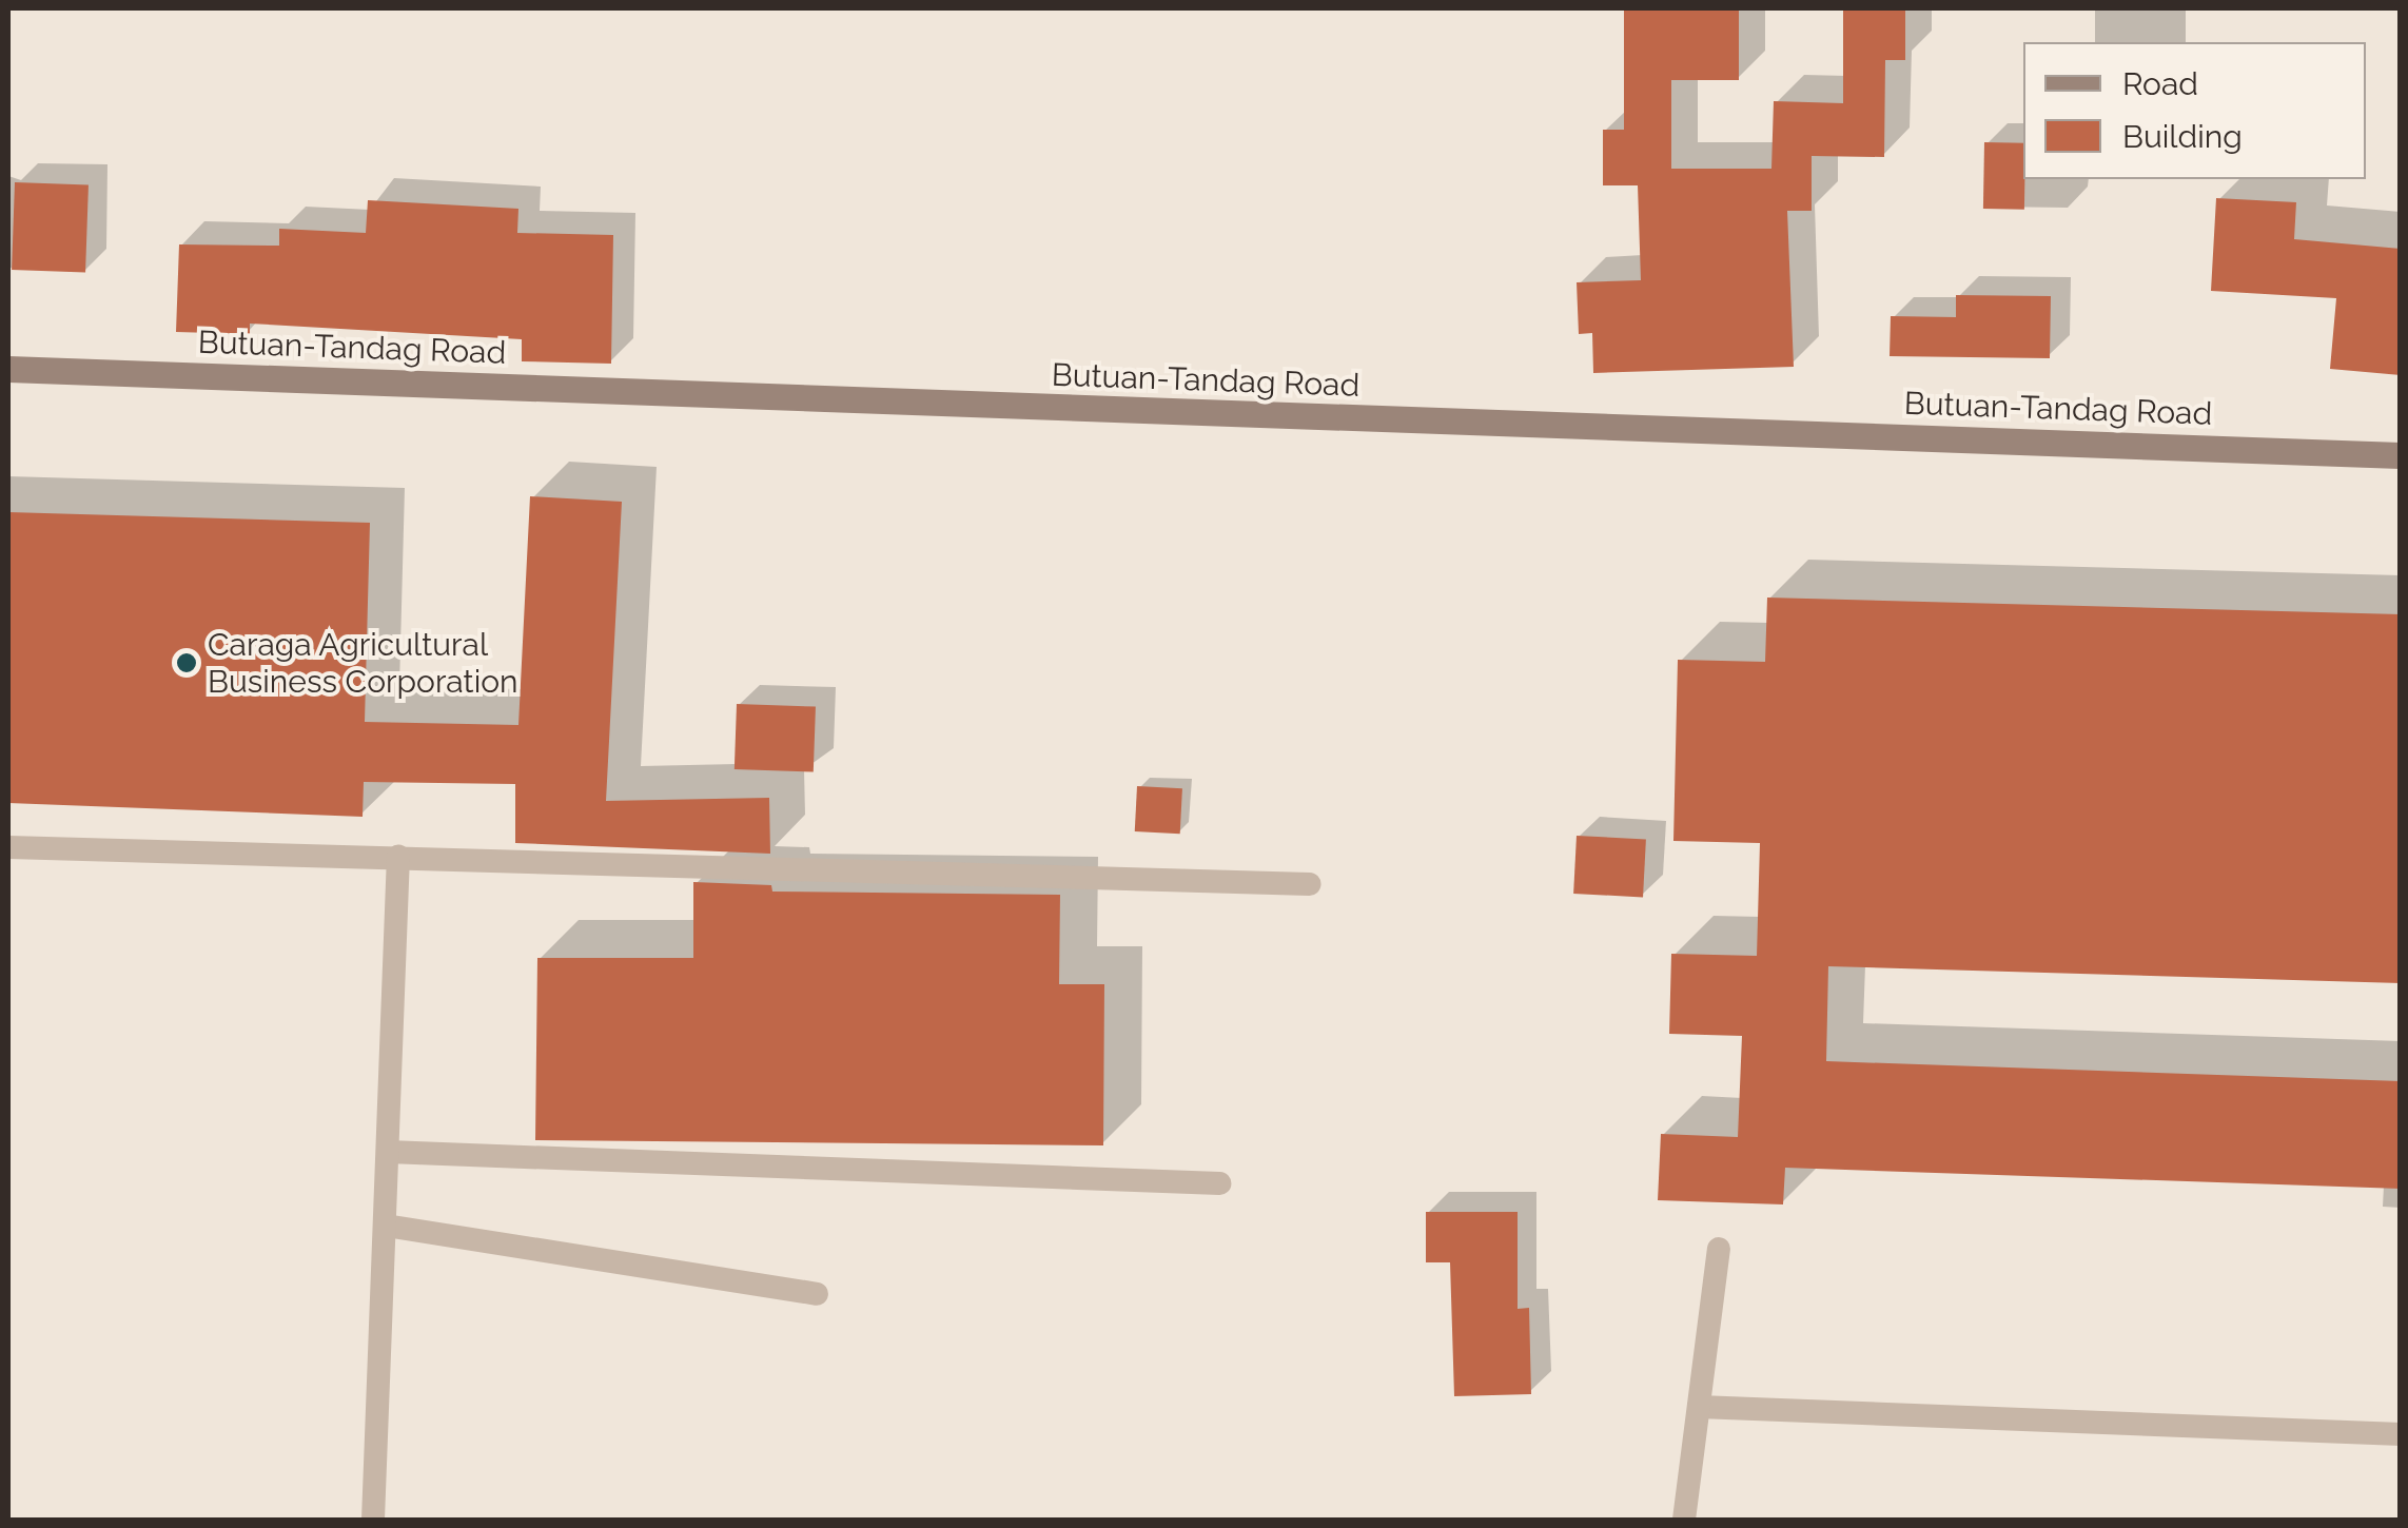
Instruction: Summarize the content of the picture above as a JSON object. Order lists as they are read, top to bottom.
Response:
{
  "streets": {
    "main road": ["Butuan-Tandag Road"]
  },
  "places": ["Caraga Agricultural Business Corporation"],
  "legend": ["Road", "Building"]
}
